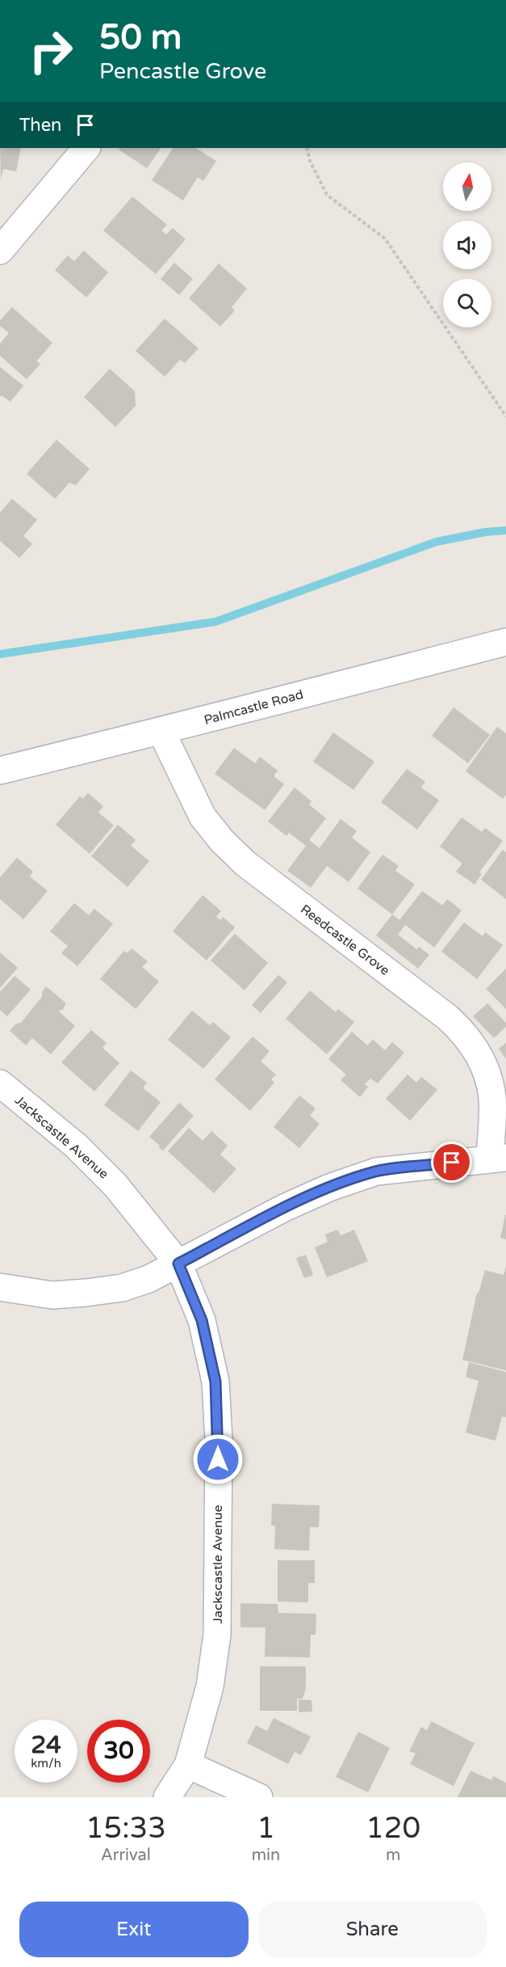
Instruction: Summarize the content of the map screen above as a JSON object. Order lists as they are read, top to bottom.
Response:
{
  "streets": {
    "street": ["Palmcastle Road", "Reedcastle Grove", "Jackscastle Avenue"]
  },
  "crossings": [
    ["Palmcastle Road", "Reedcastle Grove"]
  ],
  "north": "top",
  "page": {
    "turn": ["50 m", "Pencastle Grove"],
    "then": "Then",
    "speed": "24 km/h",
    "limit": "30",
    "eta": [
      "15:33",
      "Arrival",
      "1",
      "min",
      "120",
      "m"
    ],
    "buttons": ["Exit", "Share"]
  }
}
